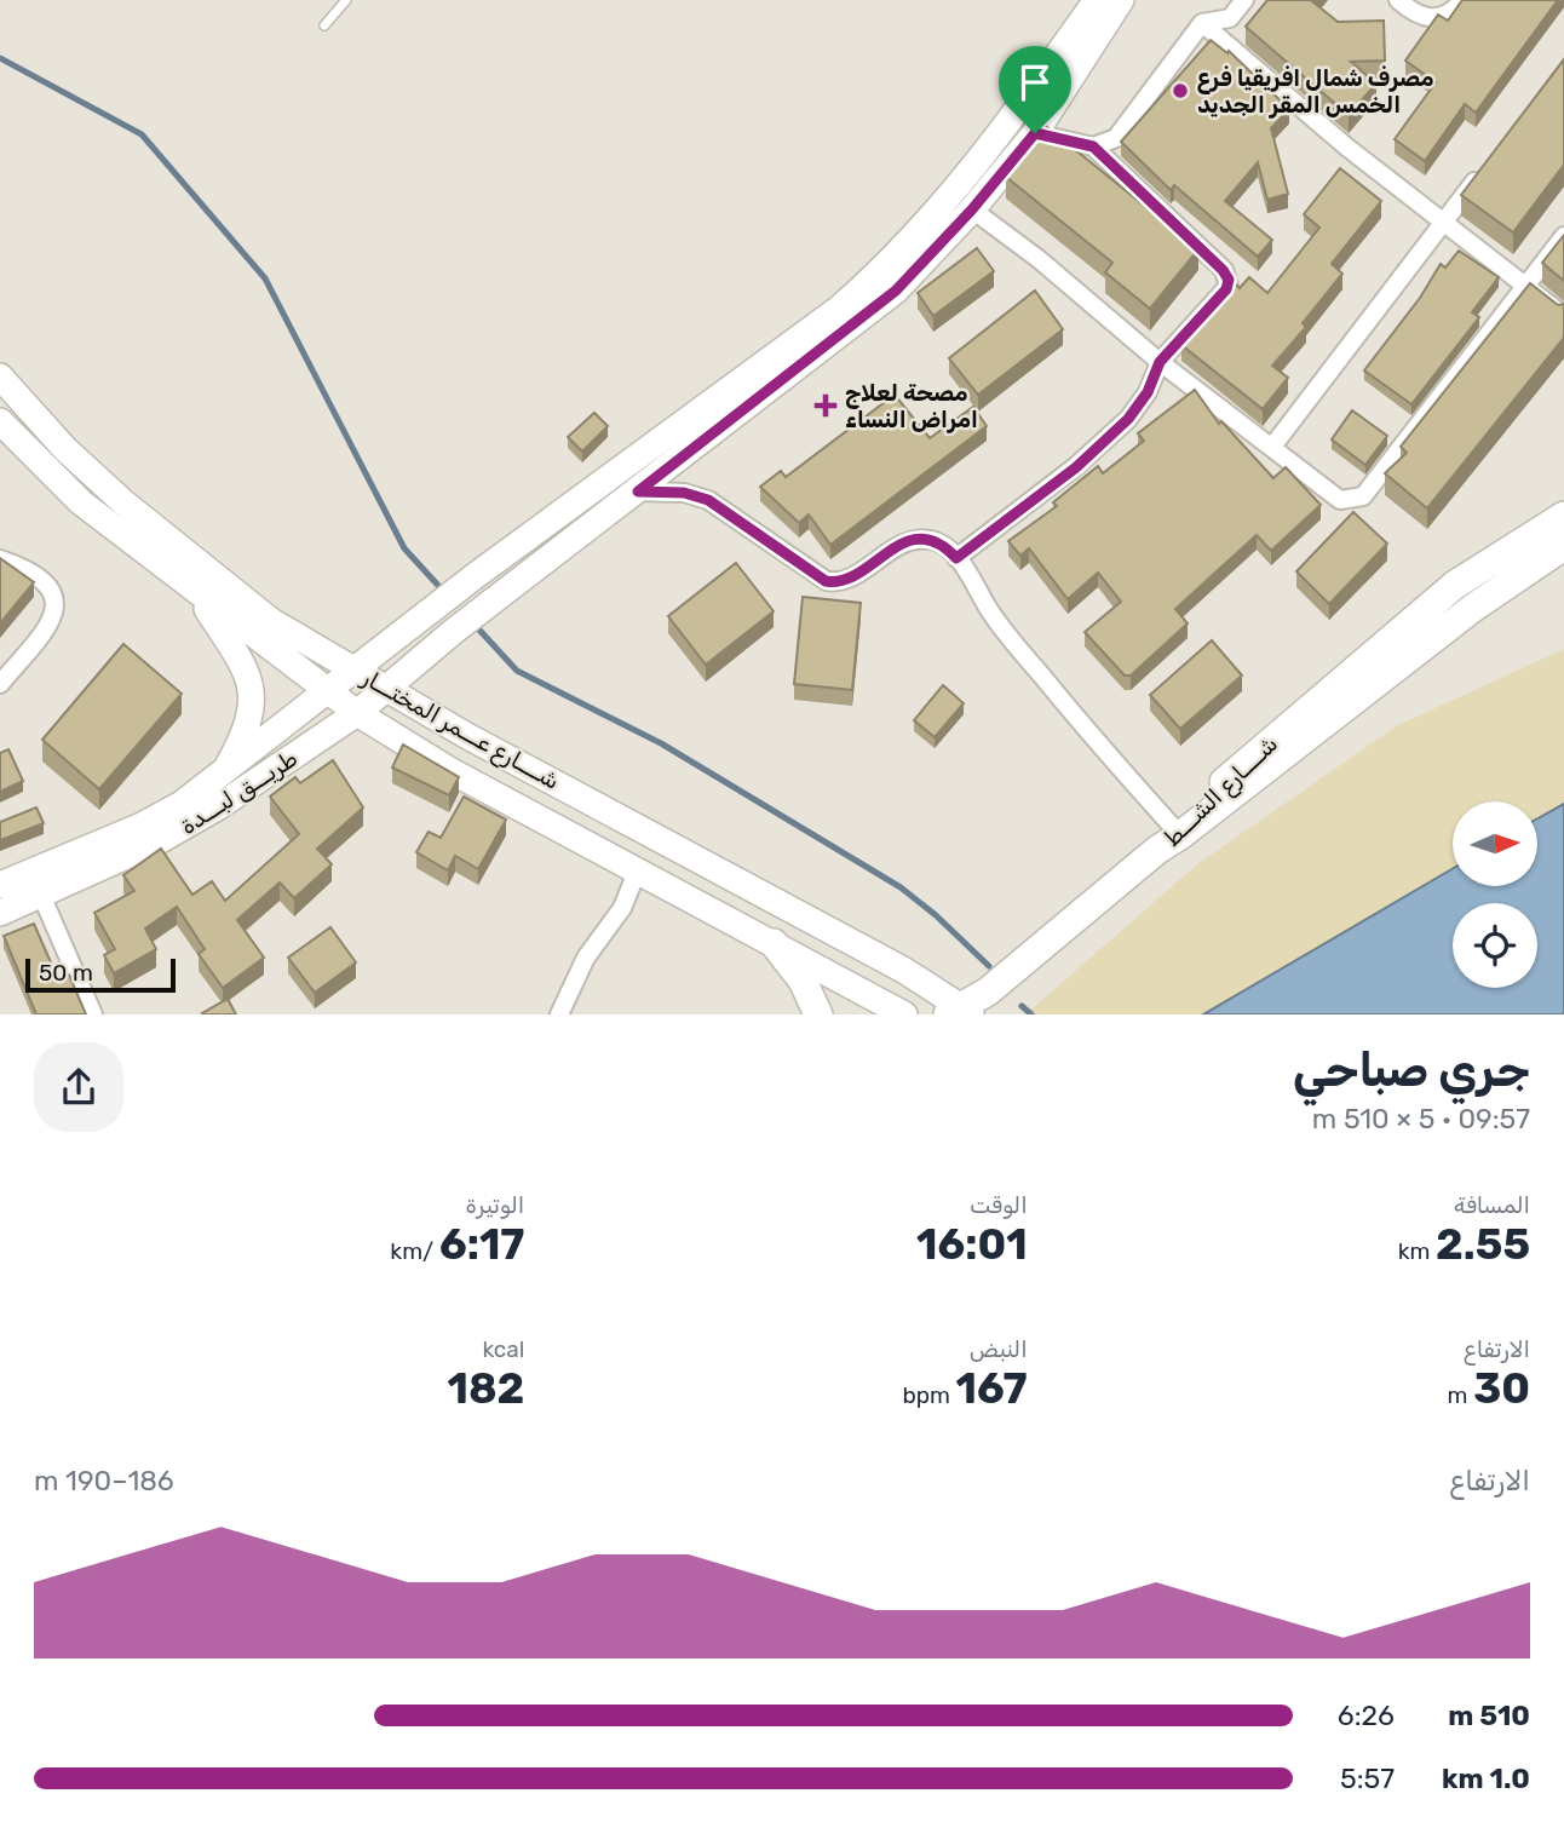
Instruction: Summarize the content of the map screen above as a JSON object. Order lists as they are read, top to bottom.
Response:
{
  "streets": {
    "main road": ["شــــارع الشـــط"],
    "street": ["شــــارع عـــمر المختـــار", "طريـــق لبـــدة"]
  },
  "crossings": [
    ["شــــارع عـــمر المختـــار", "طريـــق لبـــدة"]
  ],
  "places": {
    "other": ["مصرف شمال افريقيا فرع الخمس المقر الجديد"],
    "health": ["مصحة لعلاج امراض النساء"]
  },
  "scale_bar": "50 m",
  "north": "right",
  "page": {
    "scale": "50 m",
    "heading": ["جري صباحي", "09:57 · 5 × 510 m"],
    "stats": [
      ["المسافة", "2.55 km"],
      ["الوقت", "16:01"],
      ["الوتيرة", "6:17 /km"],
      ["الارتفاع", "30 m"],
      ["النبض", "167 bpm"],
      ["kcal", "182"]
    ],
    "chart": ["الارتفاع", "186–190 m"],
    "list": [
      {
        "name": "510 m",
        "note": "6:26"
      },
      {
        "name": "1.0 km",
        "note": "5:57"
      }
    ]
  }
}
